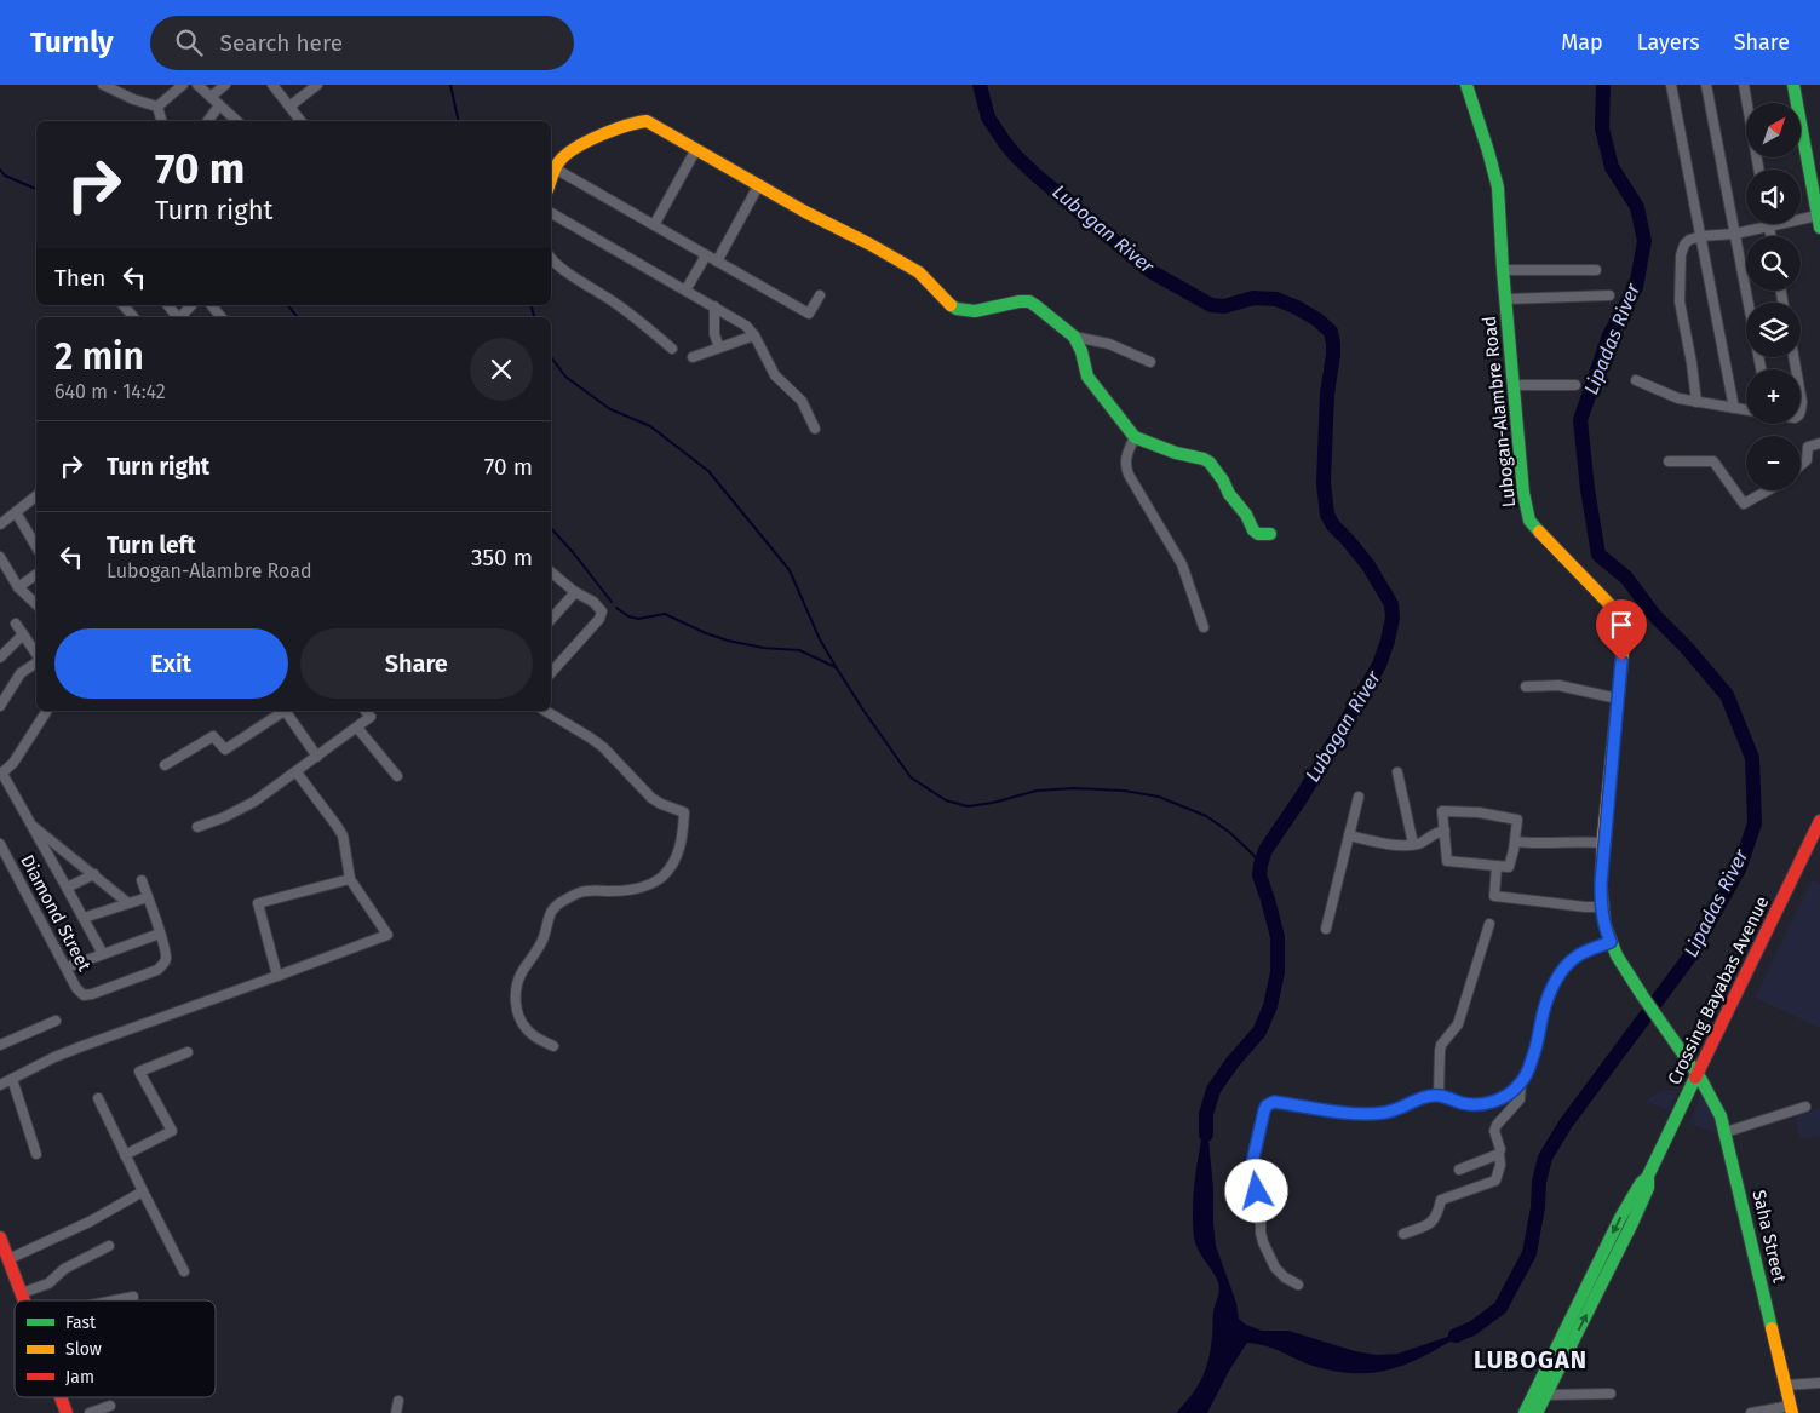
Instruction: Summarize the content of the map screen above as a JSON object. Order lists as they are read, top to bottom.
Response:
{
  "streets": {
    "street": [
      "Lubogan-Alambre Road",
      "Diamond Street",
      "Crossing Bayabas Avenue",
      "Saha Street"
    ]
  },
  "crossings": [
    ["Lubogan-Alambre Road", "Crossing Bayabas Avenue"],
    ["Lubogan-Alambre Road", "Saha Street"],
    ["Crossing Bayabas Avenue", "Saha Street"]
  ],
  "districts": ["LUBOGAN"],
  "water": ["Lubogan River", "Lipadas River"],
  "legend": ["Fast", "Slow", "Jam"],
  "north": "top right",
  "page": {
    "header": "Turnly",
    "search": "Search here",
    "nav": ["Map", "Layers", "Share"],
    "map_buttons": ["+", "−"],
    "turn": ["70 m", "Turn right"],
    "then": "Then",
    "heading": ["2 min", "640 m · 14:42"],
    "list": [
      {
        "name": "Turn right",
        "value": "70 m"
      },
      {
        "name": "Turn left",
        "note": "Lubogan-Alambre Road",
        "value": "350 m"
      }
    ],
    "buttons": ["Exit", "Share"]
  }
}
